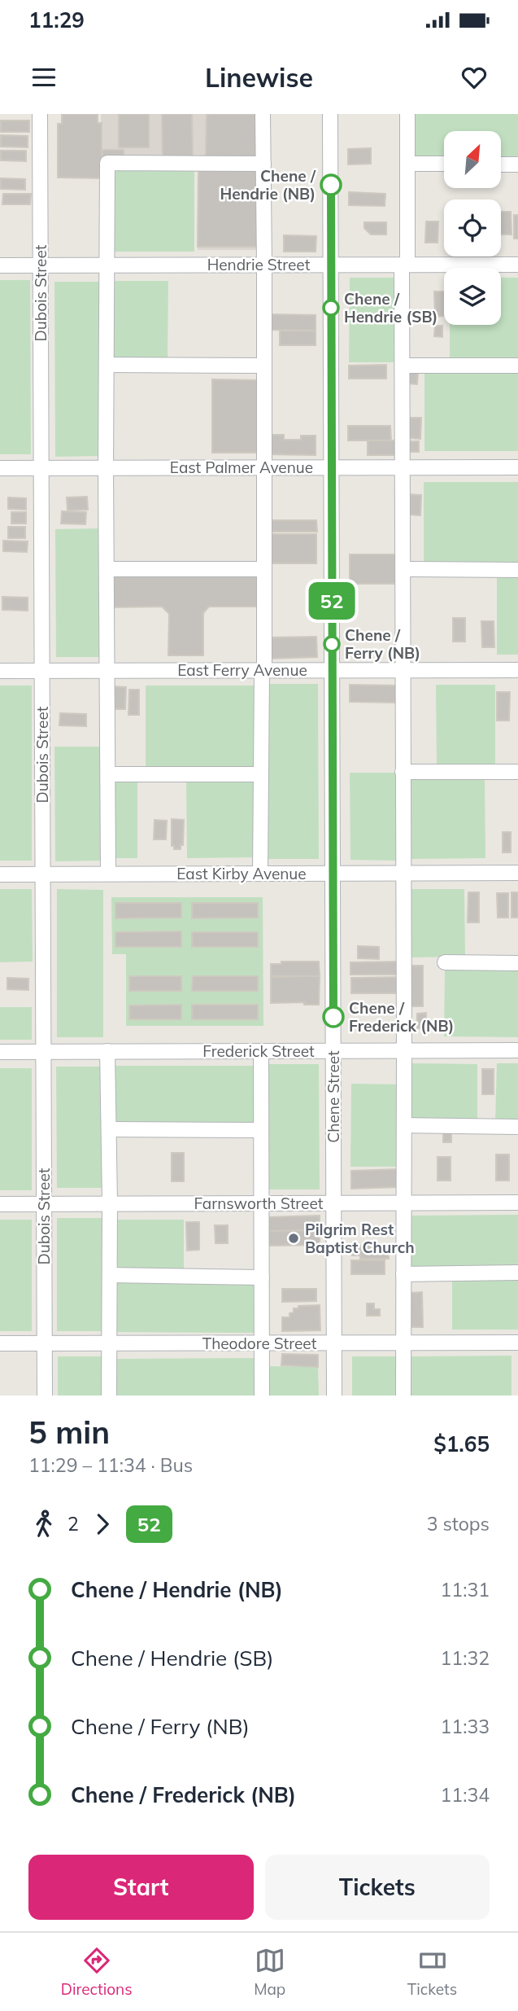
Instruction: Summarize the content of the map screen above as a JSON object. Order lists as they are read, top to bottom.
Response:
{
  "streets": {
    "street": [
      "Hendrie Street",
      "Dubois Street",
      "East Palmer Avenue",
      "East Ferry Avenue",
      "East Kirby Avenue",
      "Frederick Street",
      "Chene Street",
      "Farnsworth Street",
      "Theodore Street"
    ]
  },
  "crossings": [
    ["Hendrie Street", "Dubois Street"],
    ["Hendrie Street", "Chene Street"],
    ["Dubois Street", "East Palmer Avenue"],
    ["Dubois Street", "East Ferry Avenue"],
    ["Dubois Street", "East Kirby Avenue"],
    ["Dubois Street", "Frederick Street"],
    ["Dubois Street", "Farnsworth Street"],
    ["Dubois Street", "Theodore Street"],
    ["East Palmer Avenue", "Chene Street"],
    ["East Ferry Avenue", "Chene Street"],
    ["East Kirby Avenue", "Chene Street"],
    ["Frederick Street", "Chene Street"],
    ["Chene Street", "Farnsworth Street"],
    ["Chene Street", "Theodore Street"]
  ],
  "places": [
    "Chene / Hendrie (NB)",
    "Chene / Hendrie (SB)",
    "Chene / Ferry (NB)",
    "Chene / Frederick (NB)",
    "Pilgrim Rest Baptist Church"
  ],
  "lines": ["bus line 52"],
  "north": "top right",
  "page": {
    "status": "11:29",
    "header": "Linewise",
    "on_map": "52",
    "heading": ["5 min", "11:29 – 11:34 · Bus", "$1.65"],
    "legs": ["2", "52", "3 stops"],
    "list": [
      {
        "name": "Chene / Hendrie (NB)",
        "value": "11:31"
      },
      {
        "name": "Chene / Hendrie (SB)",
        "value": "11:32"
      },
      {
        "name": "Chene / Ferry (NB)",
        "value": "11:33"
      },
      {
        "name": "Chene / Frederick (NB)",
        "value": "11:34"
      }
    ],
    "buttons": ["Start", "Tickets"],
    "tabs": ["Directions", "Map", "Tickets"]
  }
}
